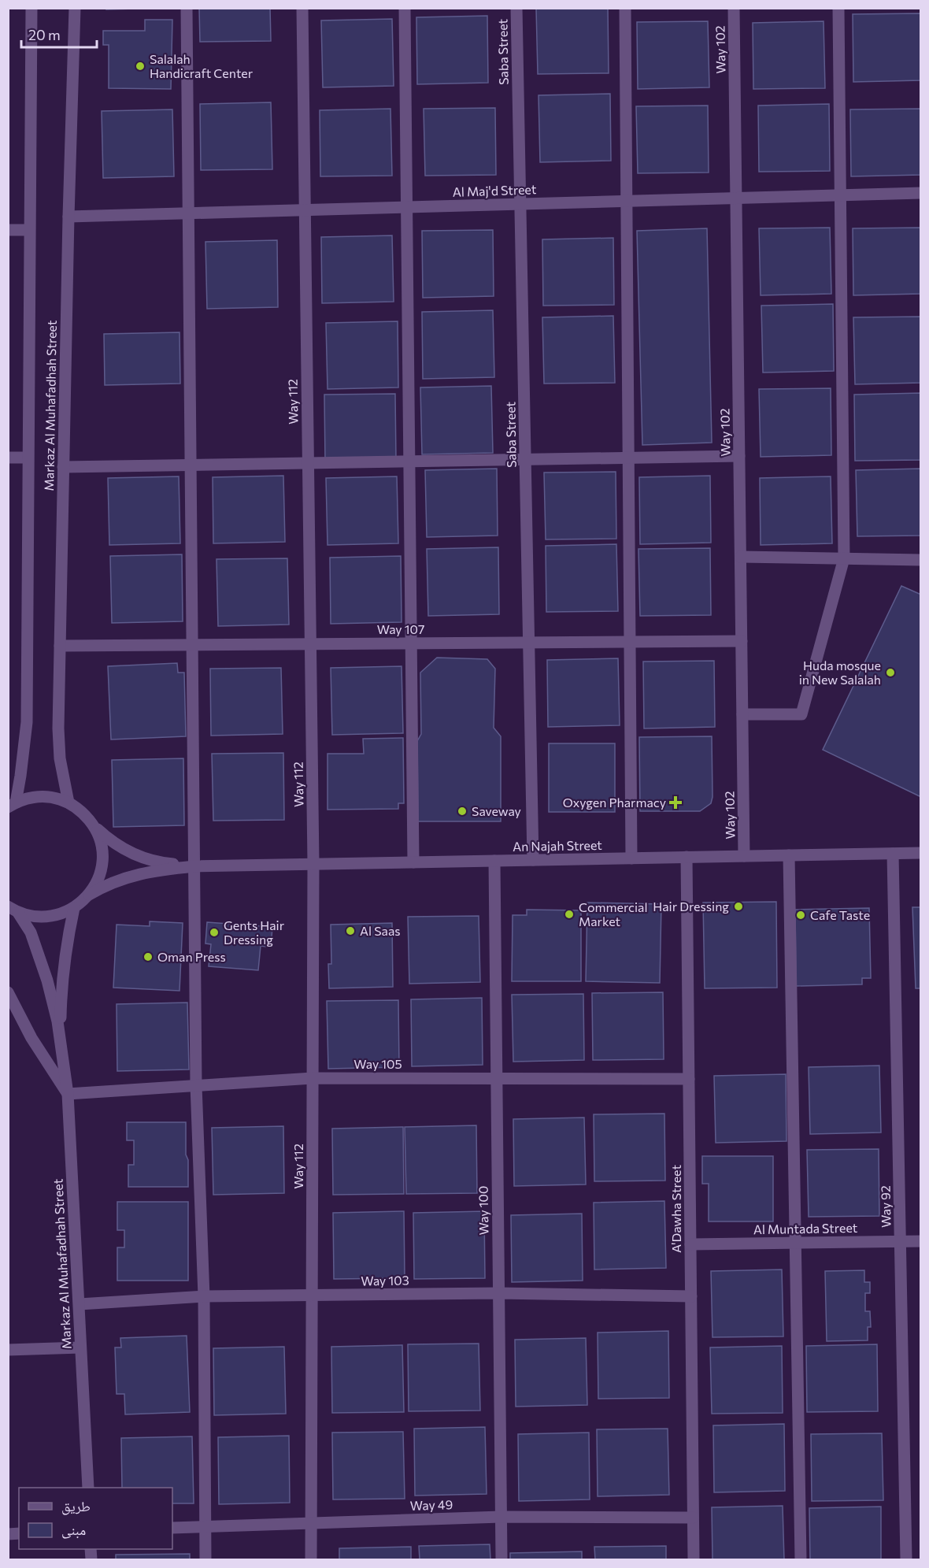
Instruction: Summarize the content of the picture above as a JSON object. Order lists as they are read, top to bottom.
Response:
{
  "streets": {
    "street": [
      "Way 102",
      "Saba Street",
      "Al Maj'd Street",
      "Way 112",
      "Markaz Al Muhafadhah Street",
      "Way 107",
      "An Najah Street",
      "Way 105",
      "Way 92",
      "A'Dawha Street",
      "Way 100",
      "Al Muntada Street",
      "Way 103",
      "Way 49"
    ]
  },
  "crossings": [
    ["Way 102", "Al Maj'd Street"],
    ["Way 102", "Way 107"],
    ["Way 102", "An Najah Street"],
    ["Saba Street", "Al Maj'd Street"],
    ["Saba Street", "Way 107"],
    ["Saba Street", "An Najah Street"],
    ["Al Maj'd Street", "Way 112"],
    ["Al Maj'd Street", "Markaz Al Muhafadhah Street"],
    ["Way 112", "Way 107"],
    ["Way 112", "An Najah Street"],
    ["Way 112", "Way 105"],
    ["Way 112", "Way 103"],
    ["Way 112", "Way 49"],
    ["Markaz Al Muhafadhah Street", "Way 107"],
    ["Markaz Al Muhafadhah Street", "An Najah Street"],
    ["Markaz Al Muhafadhah Street", "Way 105"],
    ["Markaz Al Muhafadhah Street", "Way 103"],
    ["An Najah Street", "Way 92"],
    ["An Najah Street", "A'Dawha Street"],
    ["An Najah Street", "Way 100"],
    ["Way 105", "A'Dawha Street"],
    ["Way 105", "Way 100"],
    ["Way 92", "Al Muntada Street"],
    ["A'Dawha Street", "Al Muntada Street"],
    ["A'Dawha Street", "Way 103"],
    ["A'Dawha Street", "Way 49"],
    ["Way 100", "Way 103"],
    ["Way 100", "Way 49"]
  ],
  "places": {
    "other": [
      "Salalah Handicraft Center",
      "Huda mosque in New Salalah",
      "Saveway",
      "Hair Dressing",
      "Commercial Market",
      "Cafe Taste",
      "Al Saas",
      "Gents Hair Dressing",
      "Oman Press"
    ],
    "health": ["Oxygen Pharmacy"]
  },
  "legend": ["طريق", "مبنى"],
  "scale_bar": "20 m"
}
